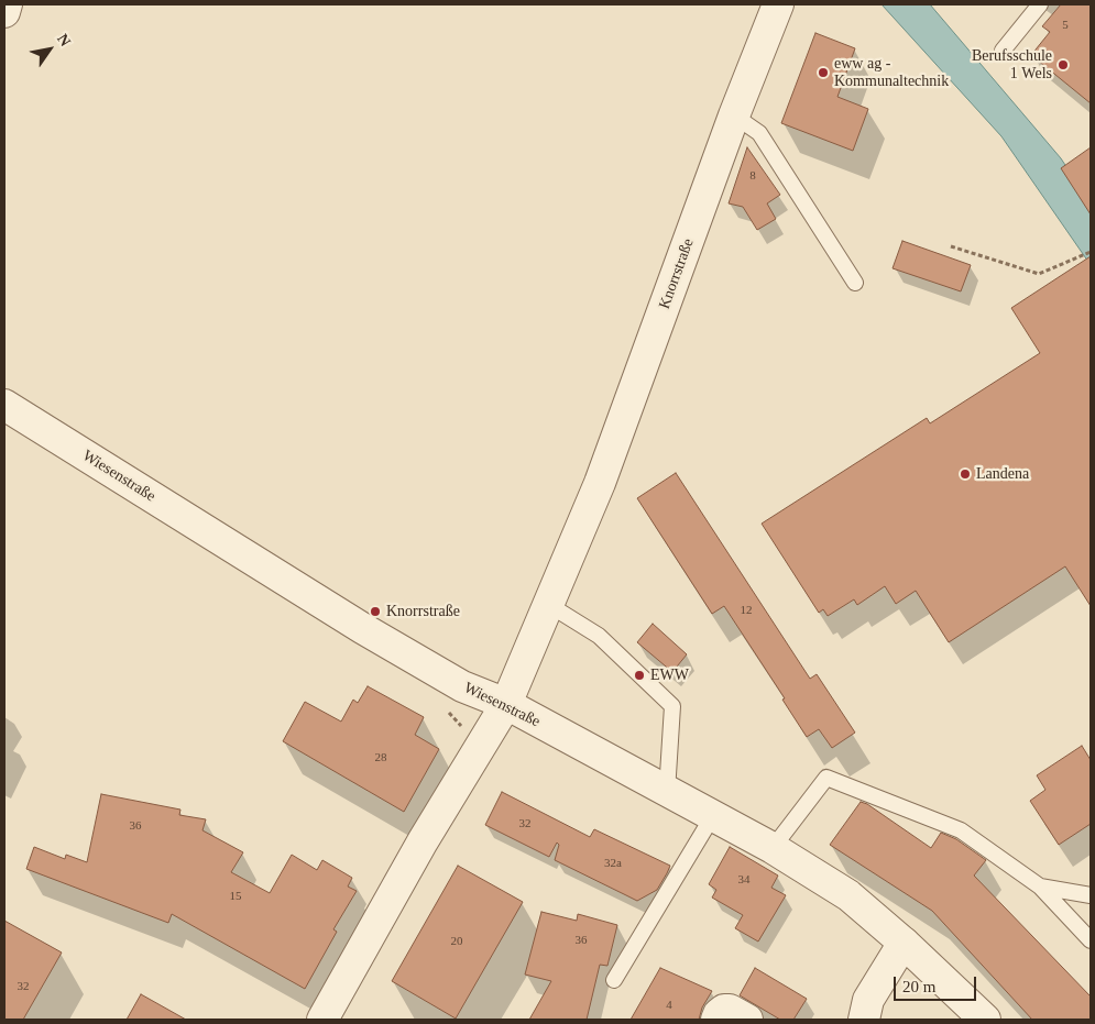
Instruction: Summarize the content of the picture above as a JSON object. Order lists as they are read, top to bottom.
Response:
{
  "streets": {
    "street": ["Knorrstraße", "Wiesenstraße"]
  },
  "crossings": [
    ["Knorrstraße", "Wiesenstraße"]
  ],
  "places": [
    "Berufsschule 1 Wels",
    "eww ag - Kommunaltechnik",
    "Landena",
    "Knorrstraße",
    "EWW"
  ],
  "house_numbers": [
    "5",
    "8",
    "12",
    "28",
    "32",
    "36",
    "32a",
    "34",
    "15",
    "36",
    "20",
    "32",
    "4"
  ],
  "scale_bar": "20 m",
  "north": "top right"
}
